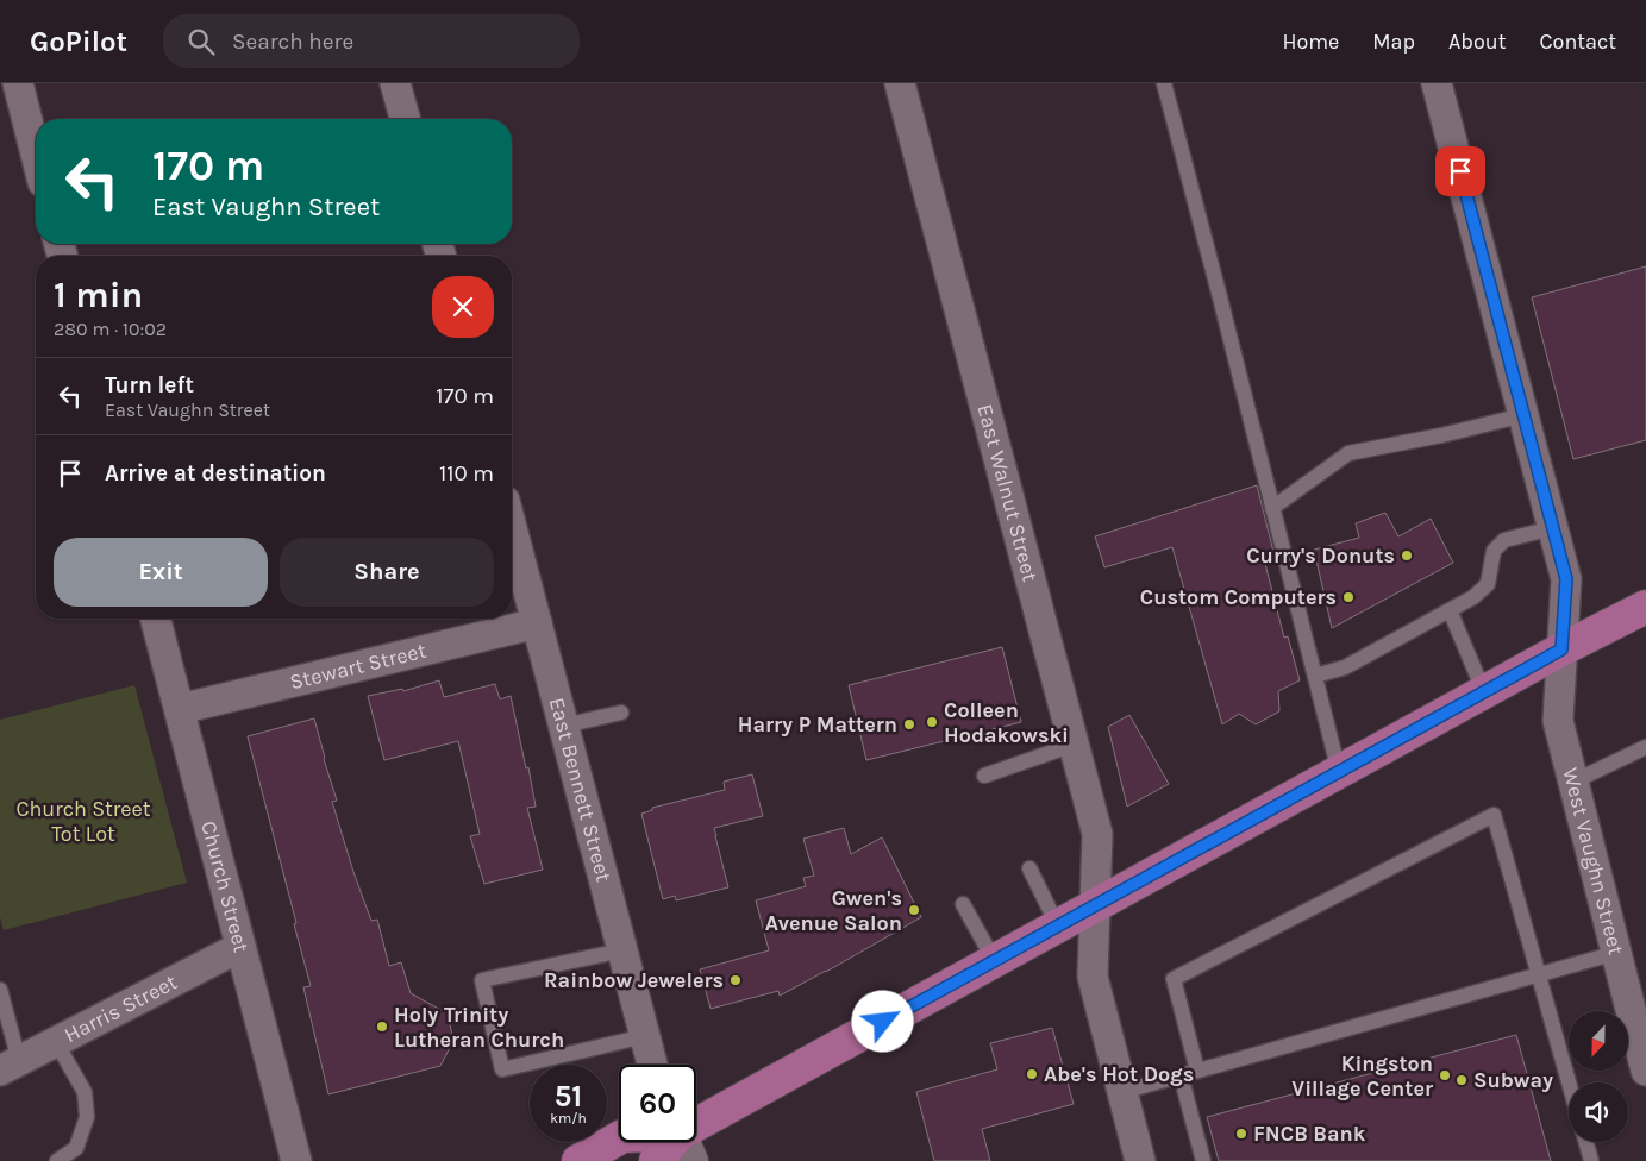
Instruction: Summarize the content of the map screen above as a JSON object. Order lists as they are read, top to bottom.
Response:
{
  "streets": {
    "street": [
      "East Walnut Street",
      "Stewart Street",
      "East Bennett Street",
      "West Vaughn Street",
      "Church Street",
      "Harris Street"
    ]
  },
  "crossings": [
    ["Stewart Street", "East Bennett Street"],
    ["Stewart Street", "Church Street"],
    ["Church Street", "Harris Street"]
  ],
  "parks": ["Church Street Tot Lot"],
  "places": [
    "Curry's Donuts",
    "Custom Computers",
    "Colleen Hodakowski",
    "Harry P Mattern",
    "Gwen's Avenue Salon",
    "Rainbow Jewelers",
    "Holy Trinity Lutheran Church",
    "Abe's Hot Dogs",
    "Kingston Village Center",
    "Subway",
    "FNCB Bank"
  ],
  "north": "bottom",
  "page": {
    "header": "GoPilot",
    "search": "Search here",
    "nav": [
      "Home",
      "Map",
      "About",
      "Contact"
    ],
    "turn": ["170 m", "East Vaughn Street"],
    "heading": ["1 min", "280 m · 10:02"],
    "list": [
      {
        "name": "Turn left",
        "note": "East Vaughn Street",
        "value": "170 m"
      },
      {
        "name": "Arrive at destination",
        "value": "110 m"
      }
    ],
    "buttons": ["Exit", "Share"],
    "speed": "51 km/h",
    "limit": "60"
  }
}
